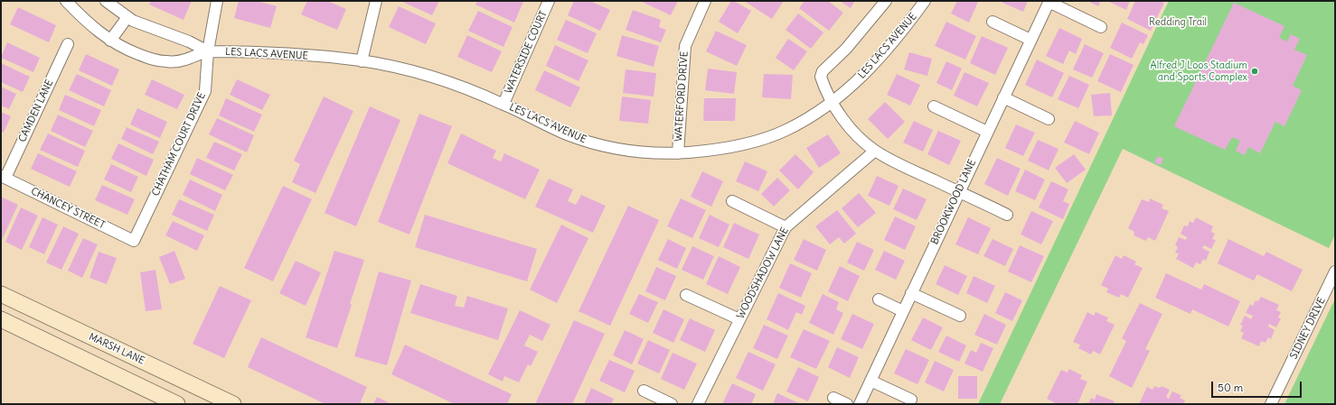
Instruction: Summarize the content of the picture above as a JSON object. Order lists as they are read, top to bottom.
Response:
{
  "streets": {
    "main road": ["MARSH LANE"],
    "street": [
      "LES LACS AVENUE",
      "WATERSIDE COURT",
      "WATERFORD DRIVE",
      "CAMDEN LANE",
      "CHATHAM COURT DRIVE",
      "BROOKWOOD LANE",
      "CHANCEY STREET",
      "WOODSHADOW LANE",
      "SIDNEY DRIVE"
    ]
  },
  "crossings": [
    ["LES LACS AVENUE", "WATERSIDE COURT"],
    ["LES LACS AVENUE", "WATERFORD DRIVE"],
    ["LES LACS AVENUE", "CHATHAM COURT DRIVE"],
    ["CAMDEN LANE", "CHANCEY STREET"],
    ["CHATHAM COURT DRIVE", "CHANCEY STREET"]
  ],
  "parks": ["Redding Trail"],
  "places": ["Alfred J Loos Stadium and Sports Complex"],
  "scale_bar": "50 m"
}
